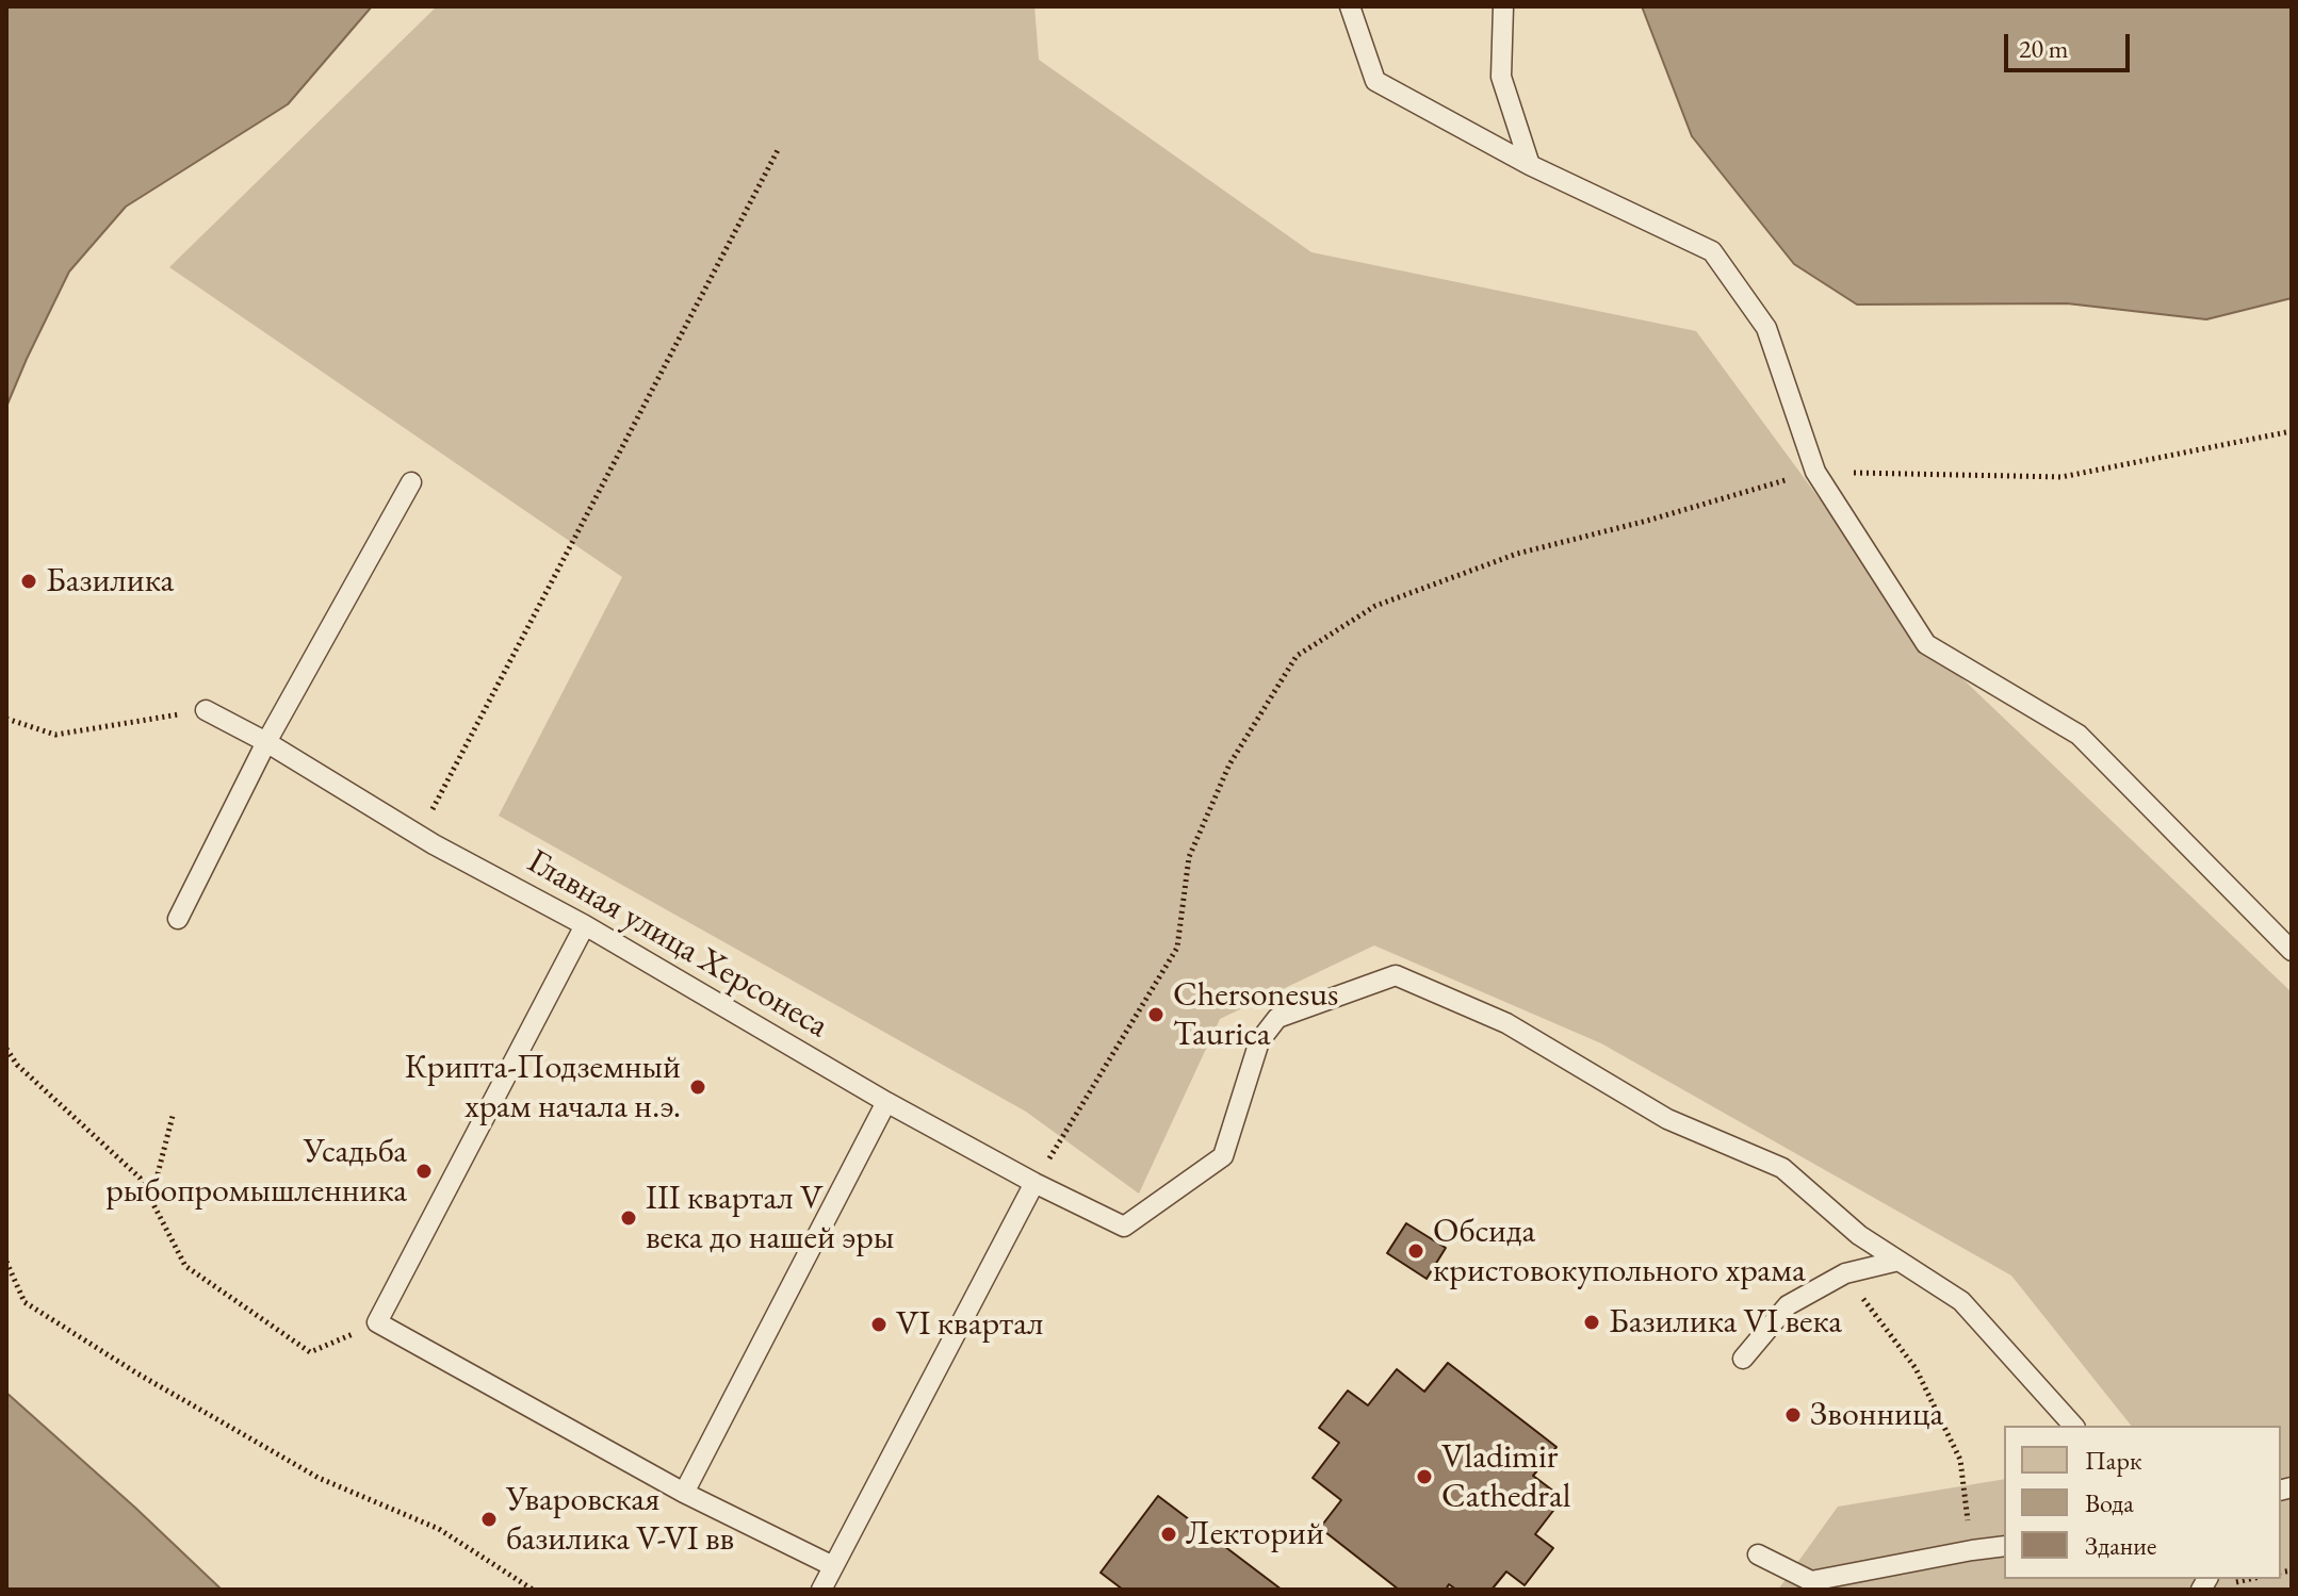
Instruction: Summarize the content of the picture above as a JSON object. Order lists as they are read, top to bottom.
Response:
{
  "streets": {
    "lane": ["Главная улица Херсонеса"]
  },
  "places": [
    "Базилика",
    "Chersonesus Taurica",
    "Крипта-Подземный храм начала н.э.",
    "Усадьба рыбопромышленника",
    "III квартал V века до нашей эры",
    "Обсида кристовокупольного храма",
    "Базилика VI века",
    "VI квартал",
    "Звонница",
    "Vladimir Cathedral",
    "Уваровская базилика V-VI вв",
    "Лекторий"
  ],
  "legend": ["Парк", "Вода", "Здание"],
  "scale_bar": "20 m"
}
